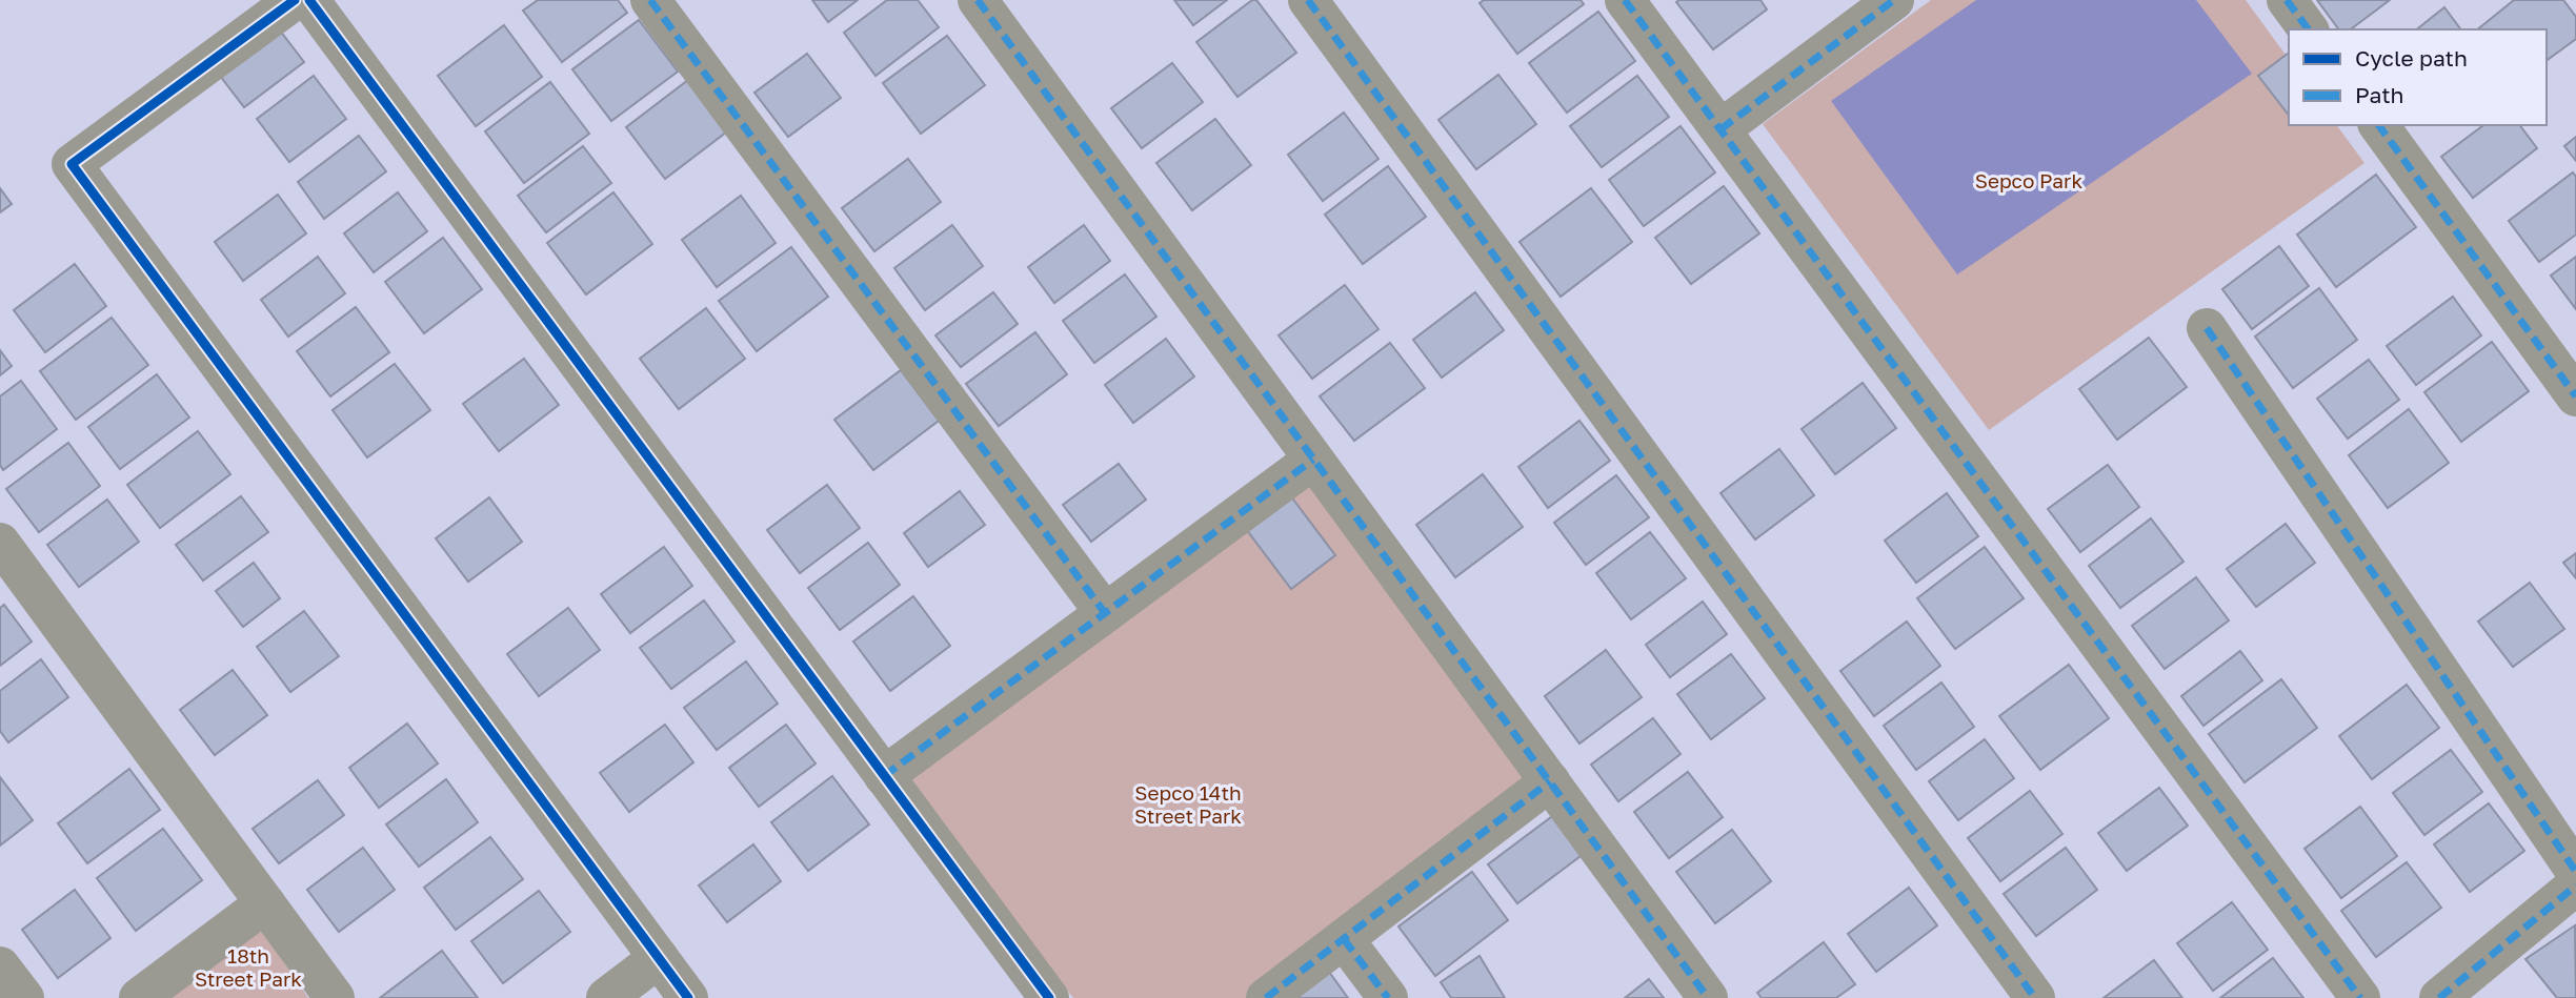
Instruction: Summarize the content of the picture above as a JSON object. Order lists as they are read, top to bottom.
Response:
{
  "parks": ["Sepco Park", "Sepco 14th Street Park", "18th Street Park"],
  "legend": ["Cycle path", "Path"]
}
